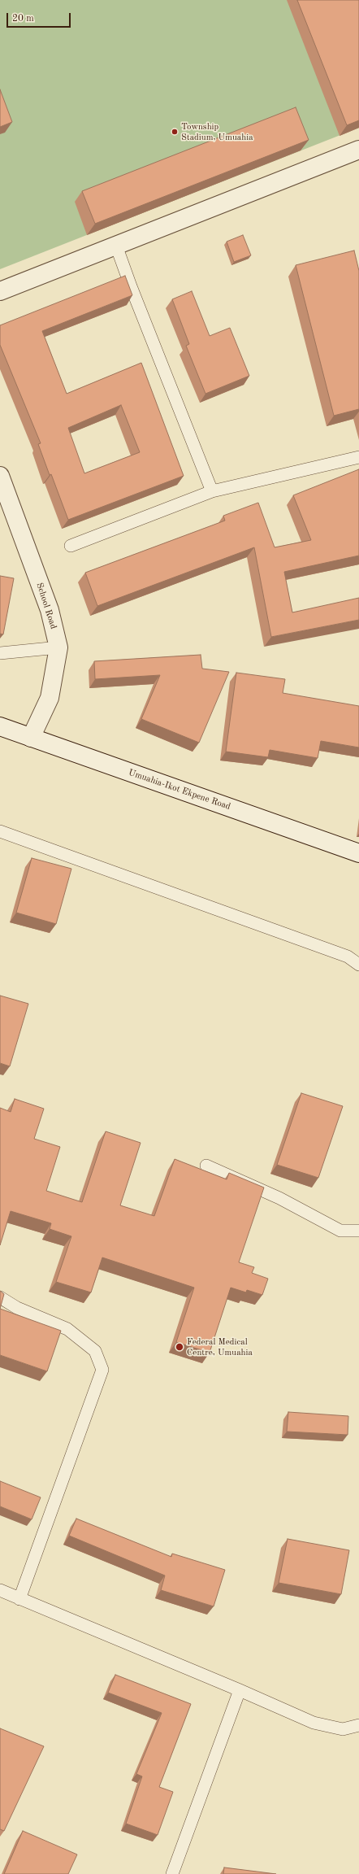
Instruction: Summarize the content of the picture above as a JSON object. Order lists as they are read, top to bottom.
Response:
{
  "streets": {
    "street": ["School Road", "Umuahia-Ikot Ekpene Road"]
  },
  "crossings": [
    ["School Road", "Umuahia-Ikot Ekpene Road"]
  ],
  "places": ["Township Stadium, Umuahia", "Federal Medical Centre, Umuahia"],
  "scale_bar": "20 m"
}
